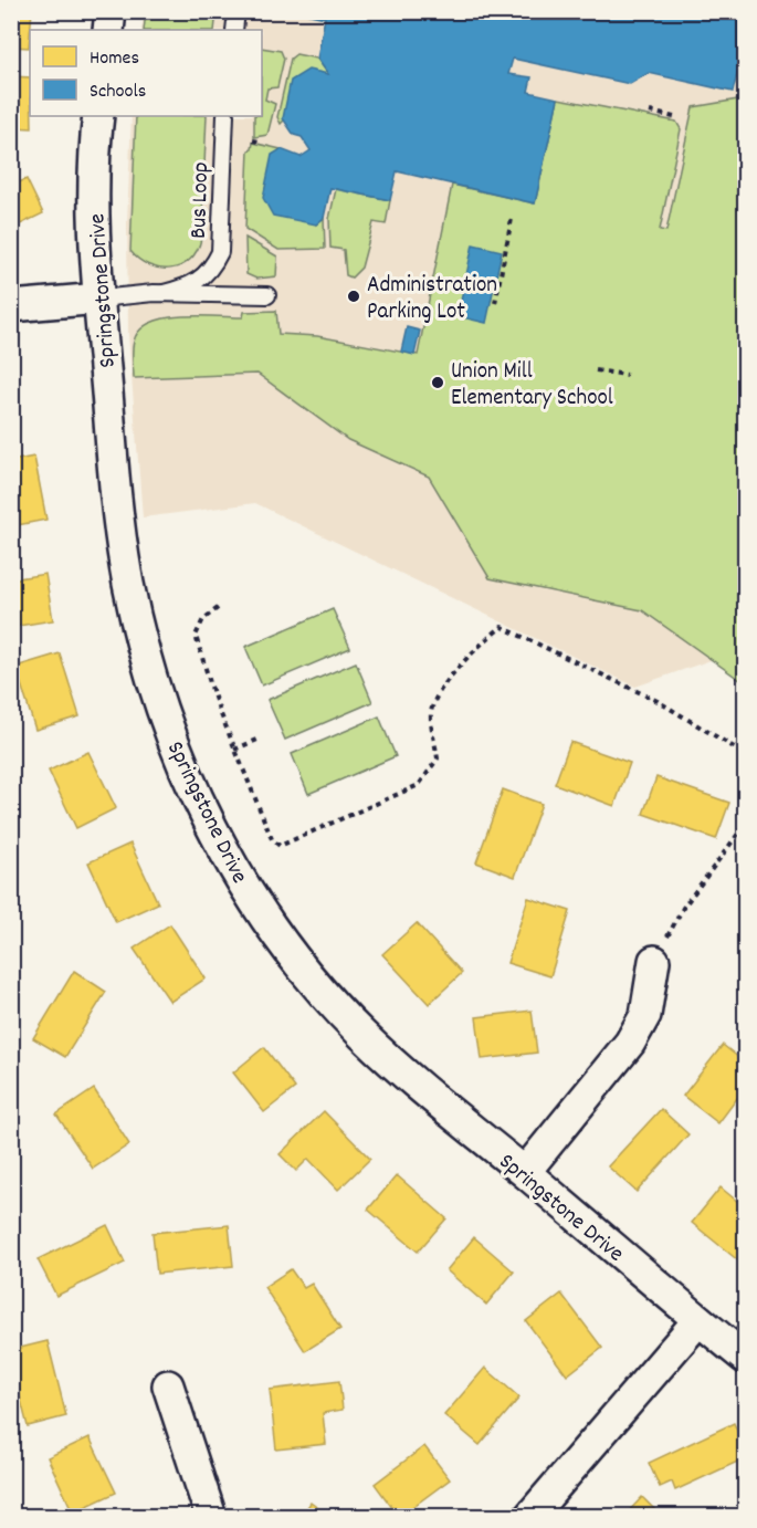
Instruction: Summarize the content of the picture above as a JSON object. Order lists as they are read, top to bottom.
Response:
{
  "streets": {
    "street": ["Springstone Drive"],
    "lane": ["Bus Loop"]
  },
  "places": ["Administration Parking Lot", "Union Mill Elementary School"],
  "legend": ["Homes", "Schools"]
}
